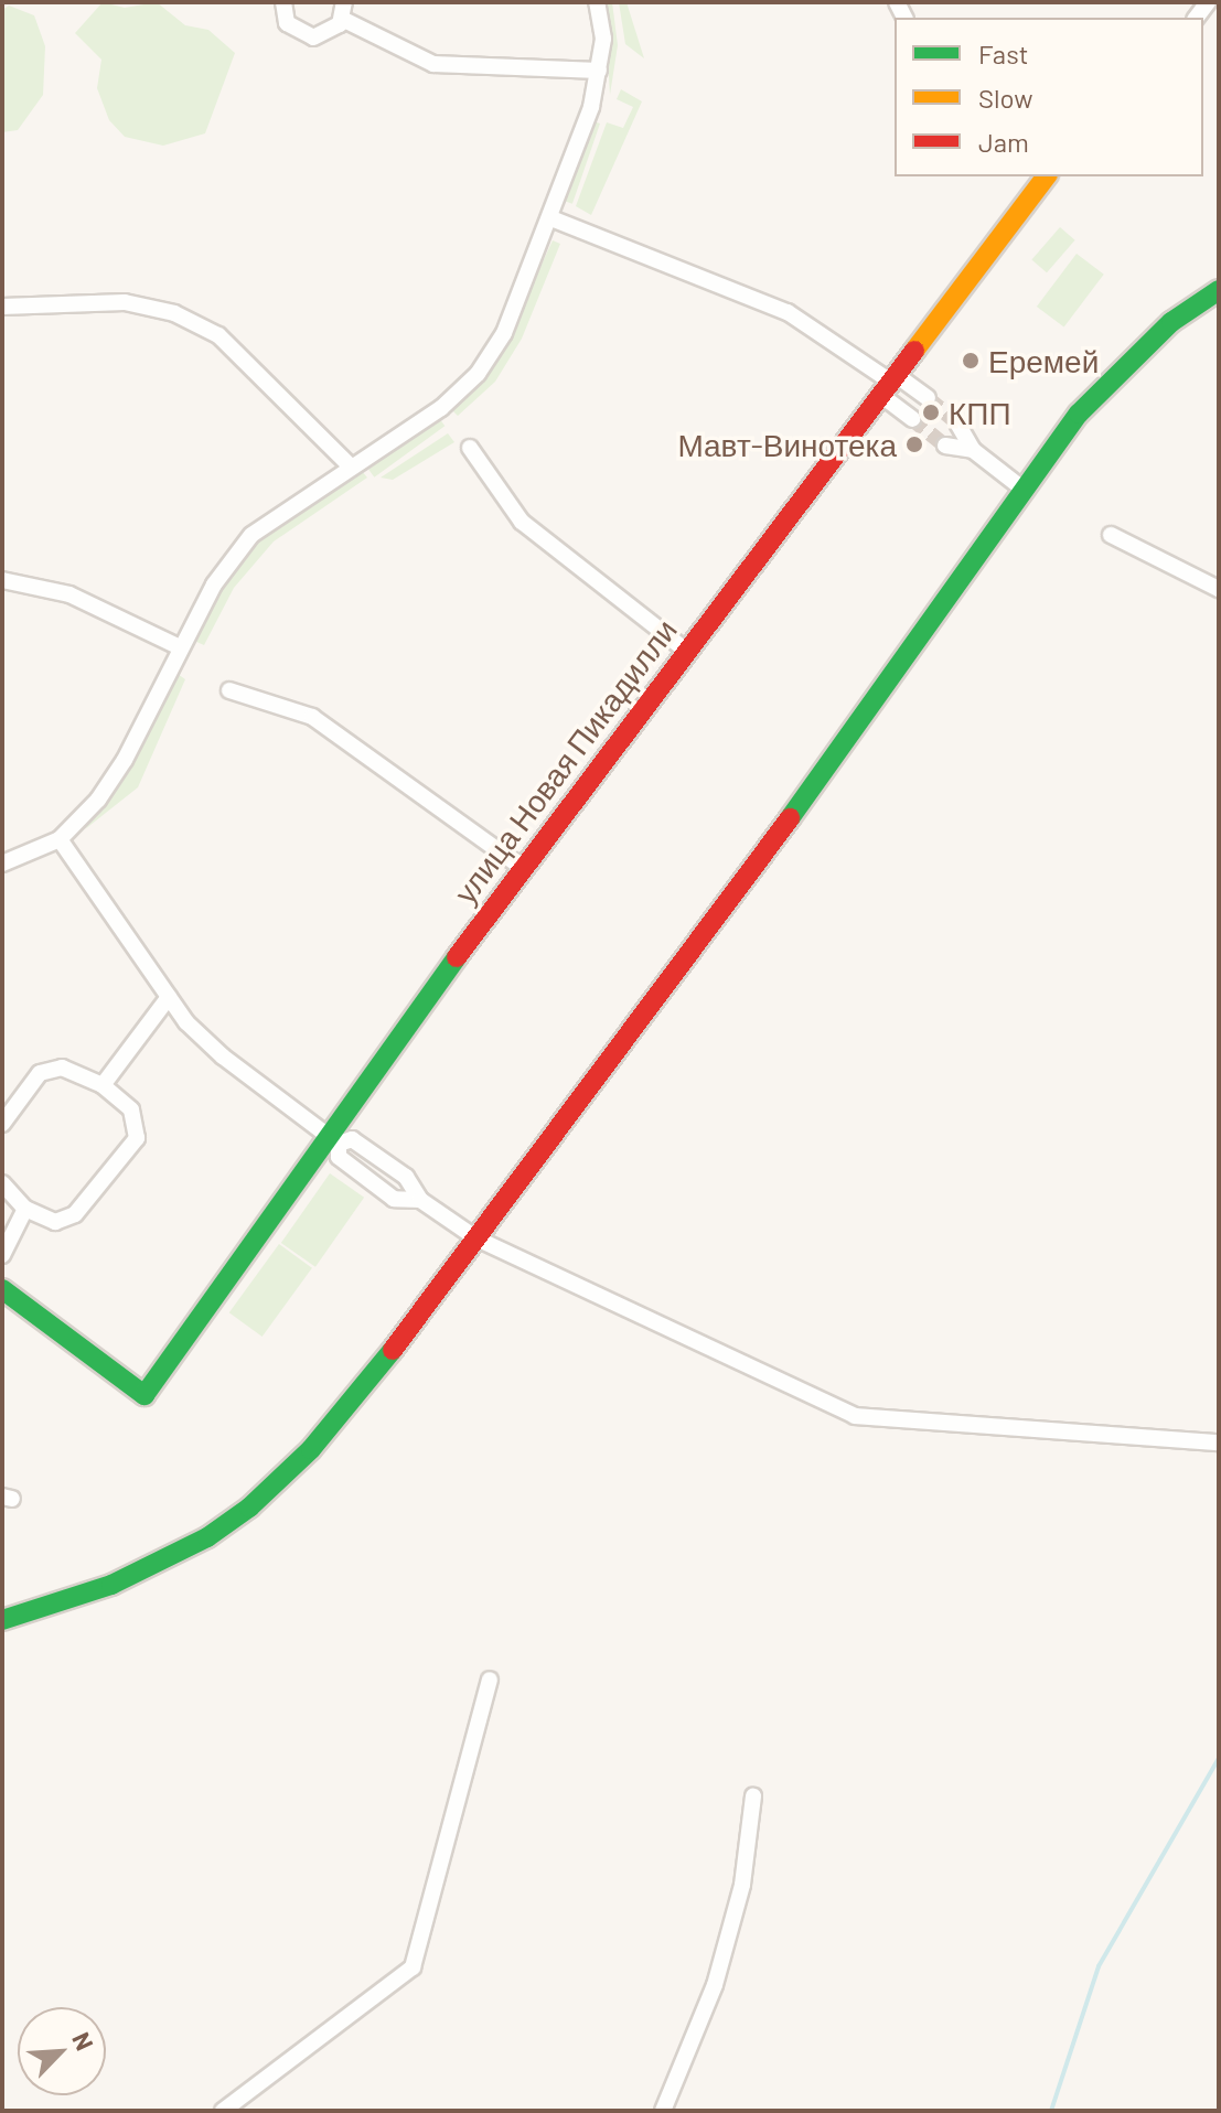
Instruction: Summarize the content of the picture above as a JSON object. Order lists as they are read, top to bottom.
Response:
{
  "streets": {
    "street": ["улица Новая Пикадилли"]
  },
  "places": ["Еремей", "КПП", "Мавт-Винотека"],
  "legend": ["Fast", "Slow", "Jam"],
  "north": "top right"
}
